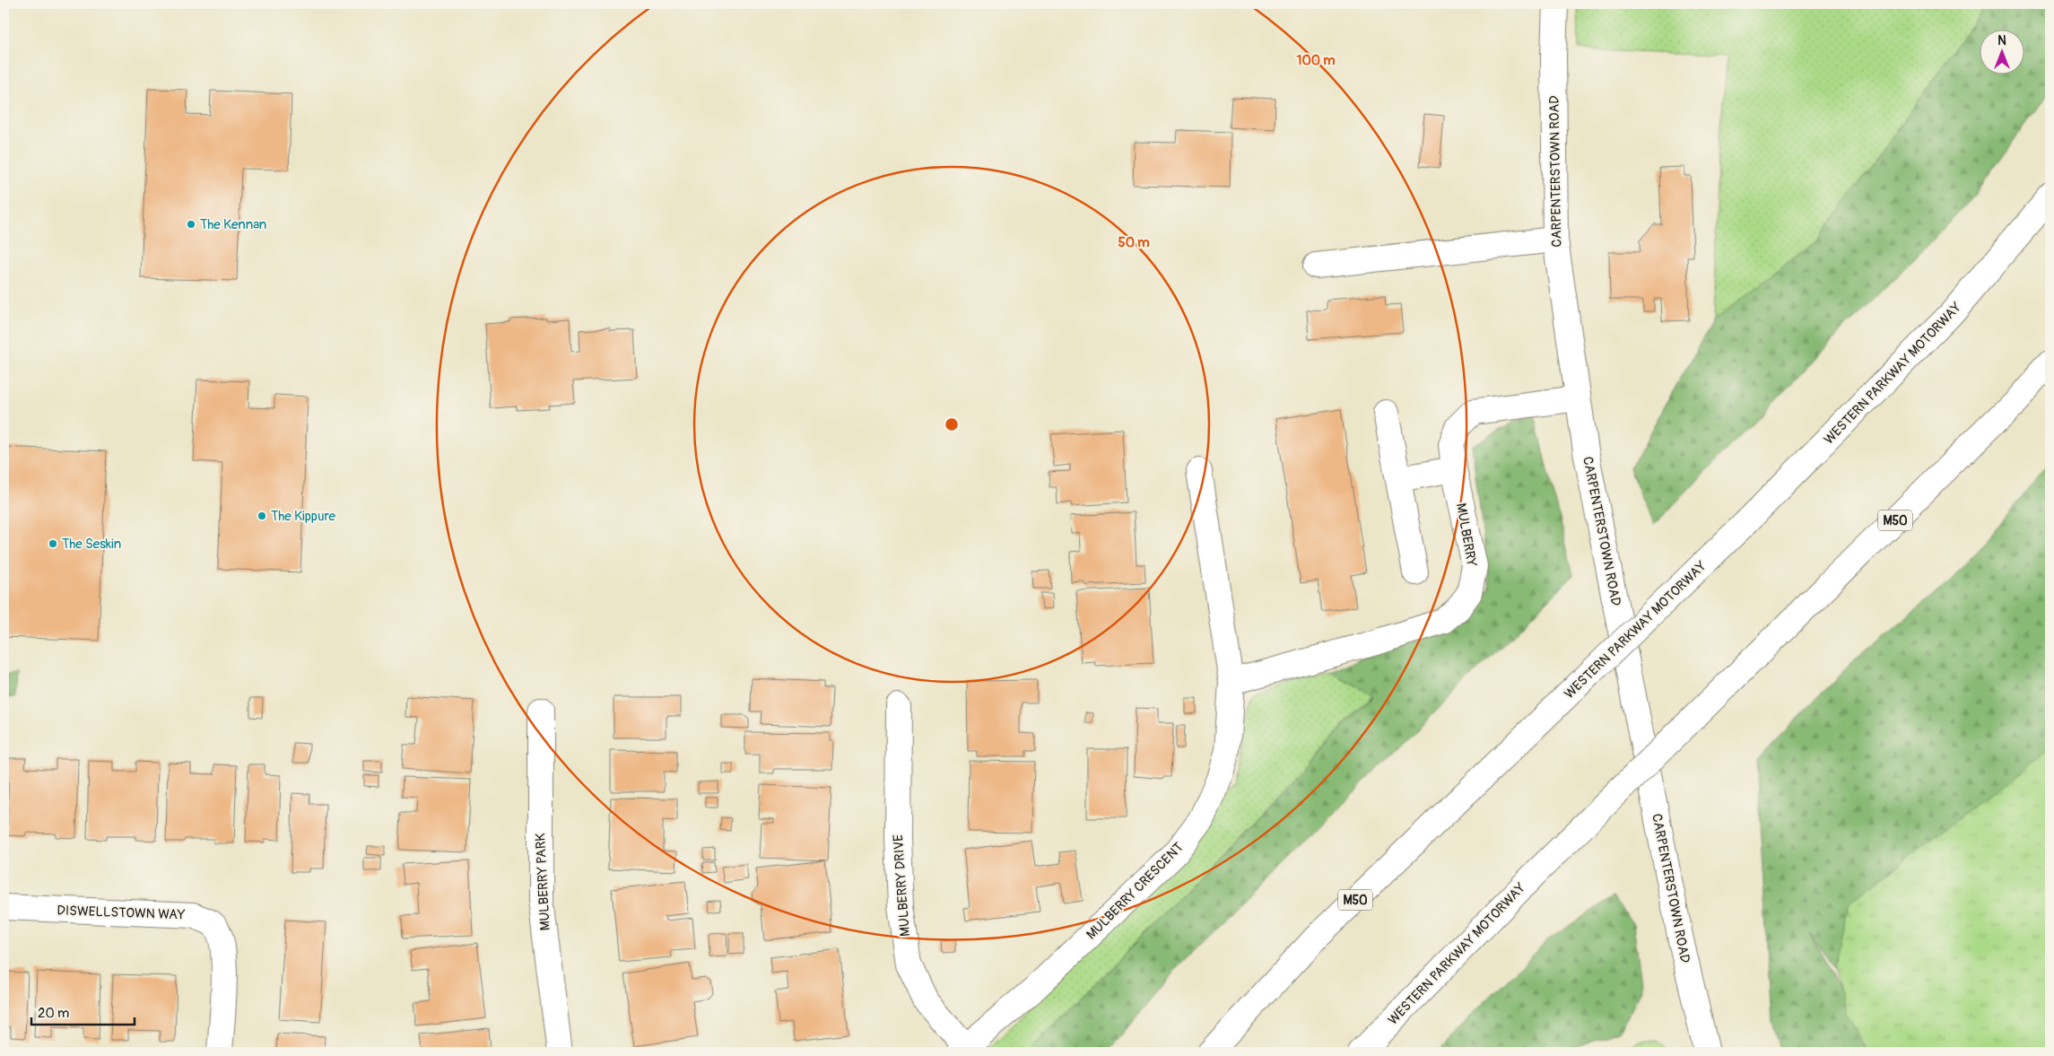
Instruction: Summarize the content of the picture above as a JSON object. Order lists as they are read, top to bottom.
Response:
{
  "streets": {
    "main road": [
      "CARPENTERSTOWN ROAD",
      "WESTERN PARKWAY MOTORWAY",
      "M50",
      "MULBERRY",
      "MULBERRY PARK",
      "MULBERRY DRIVE",
      "MULBERRY CRESCENT",
      "DISWELLSTOWN WAY"
    ]
  },
  "crossings": [
    ["CARPENTERSTOWN ROAD", "MULBERRY"],
    ["MULBERRY", "MULBERRY CRESCENT"],
    ["MULBERRY DRIVE", "MULBERRY CRESCENT"]
  ],
  "places": ["The Kennan", "The Kippure", "The Seskin"],
  "scale_bar": "20 m",
  "north": "top",
  "rings": ["100 m", "50 m"]
}
